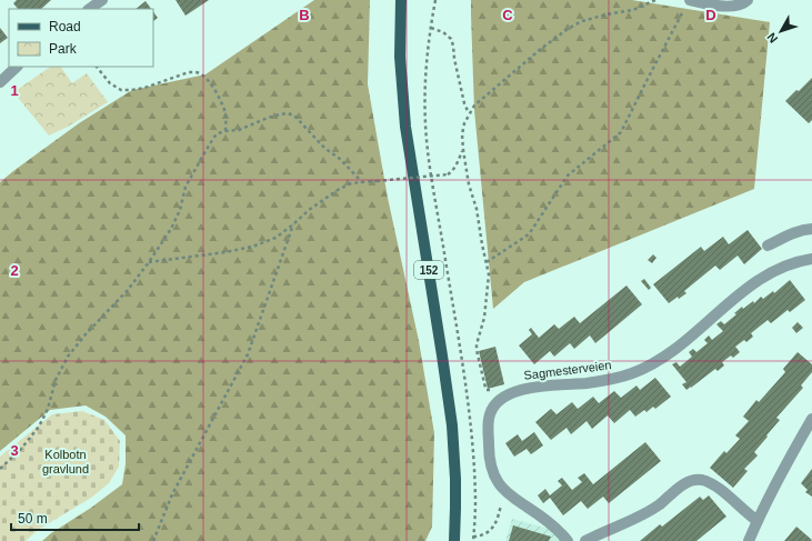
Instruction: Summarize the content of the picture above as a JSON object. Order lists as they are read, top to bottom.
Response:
{
  "streets": {
    "main road": ["152"],
    "street": ["Sagmesterveien"]
  },
  "parks": ["Kolbotn gravlund"],
  "legend": ["Road", "Park"],
  "scale_bar": "50 m",
  "north": "bottom left",
  "grid": {
    "columns": ["B", "C", "D"],
    "rows": ["1", "2", "3"]
  }
}
